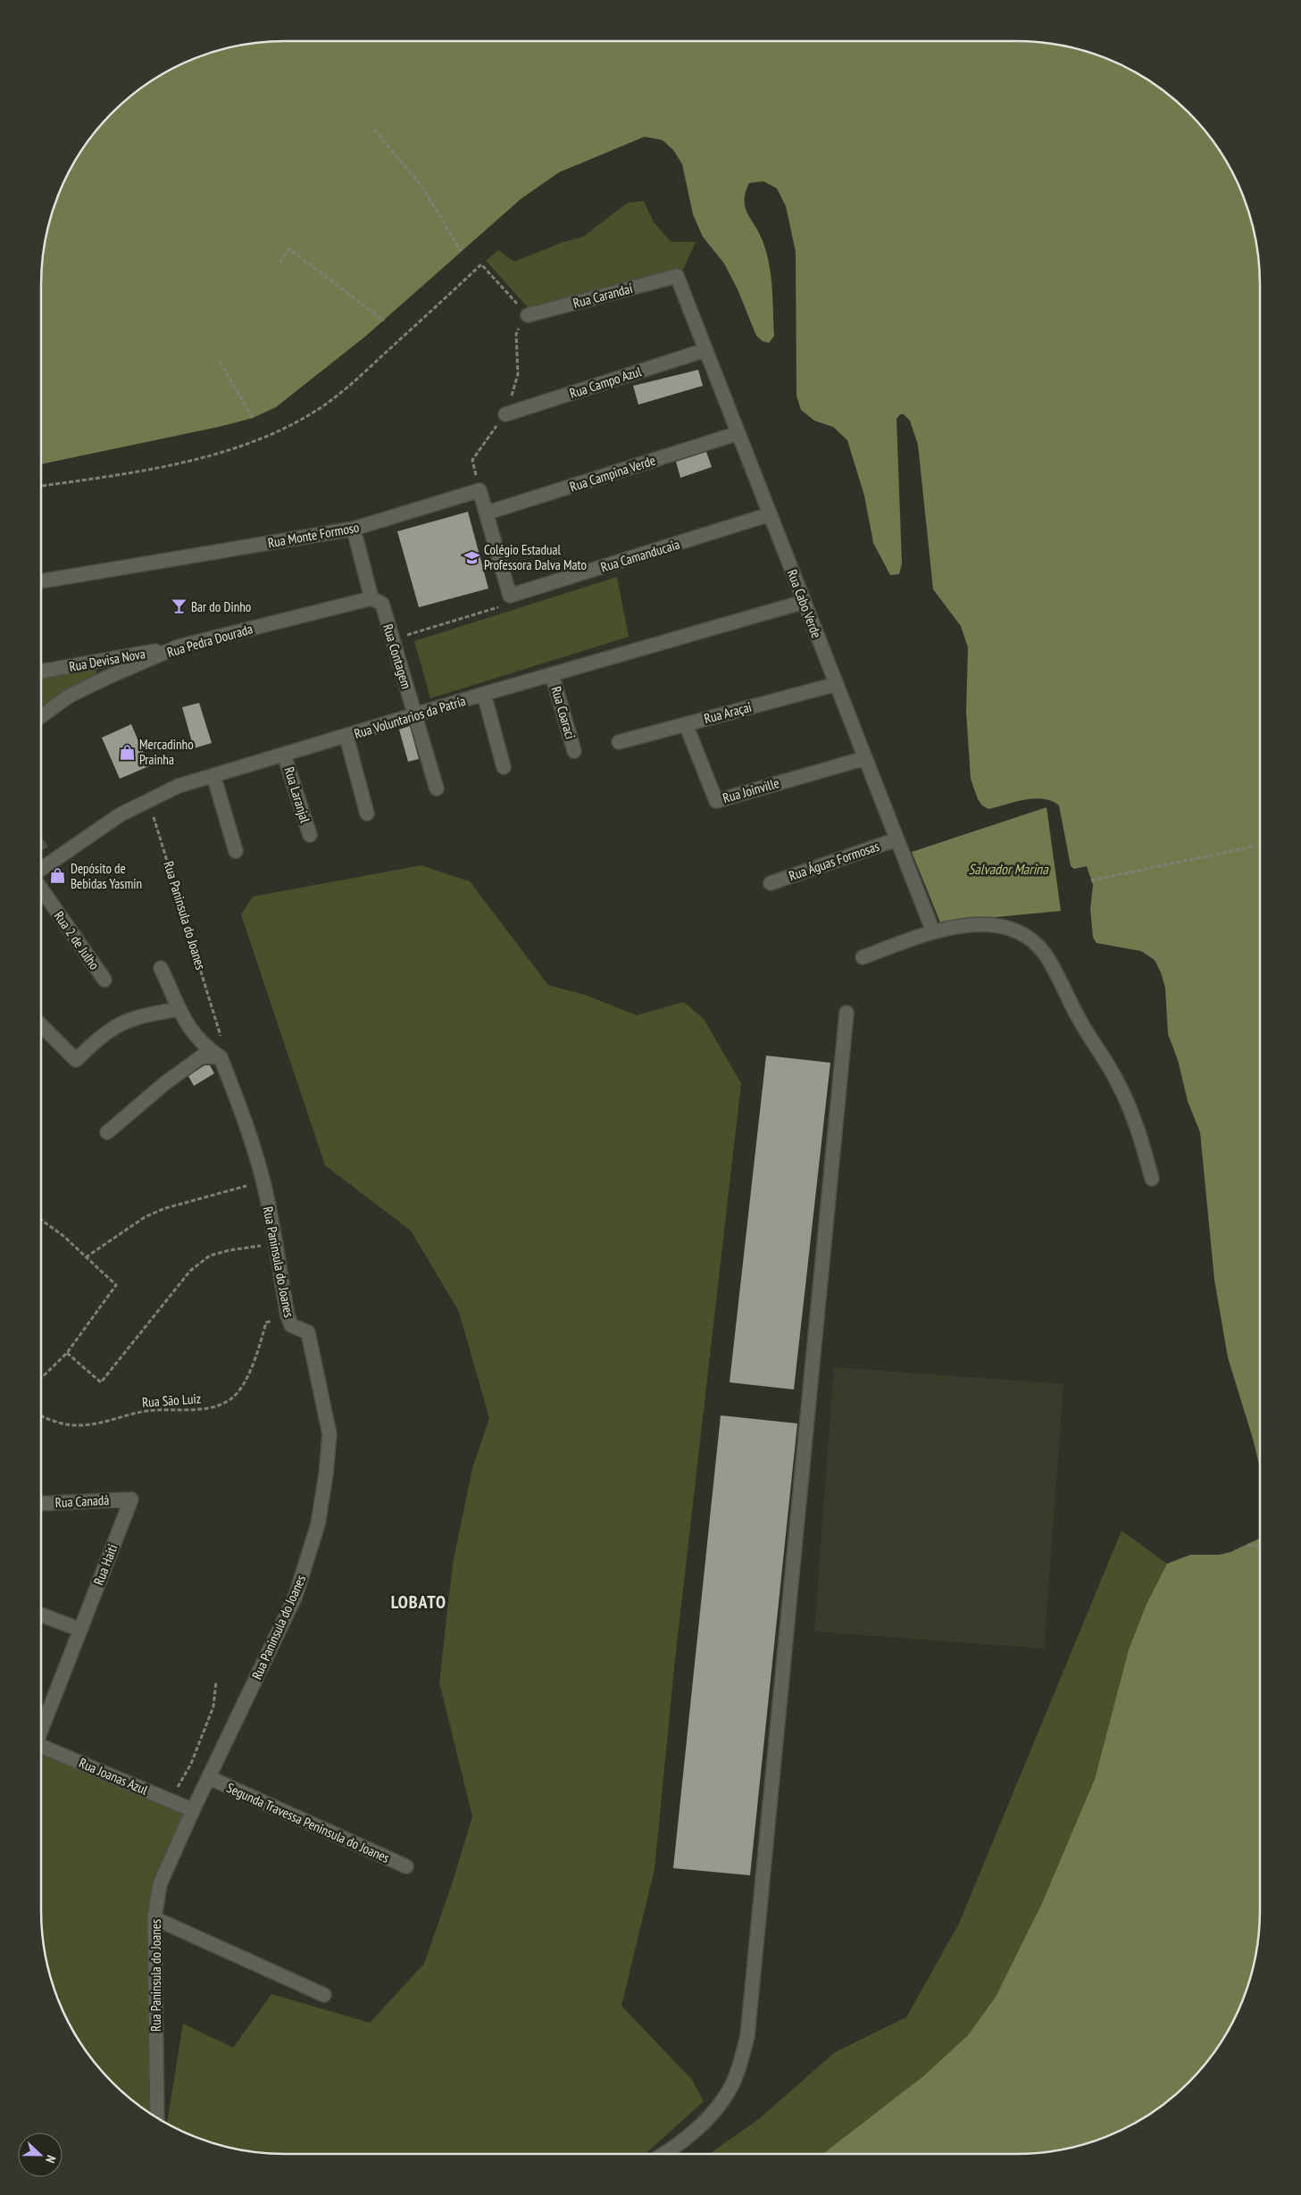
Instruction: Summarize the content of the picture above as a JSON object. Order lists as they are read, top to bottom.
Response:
{
  "streets": {
    "street": [
      "Rua Carandaí",
      "Rua Campo Azul",
      "Rua Campina Verde",
      "Rua Monte Formoso",
      "Rua Camanducaia",
      "Rua Cabo Verde",
      "Rua Pedra Dourada",
      "Rua Contagem",
      "Rua Devisa Nova",
      "Rua Coaraci",
      "Rua Araçai",
      "Rua Voluntarios da Patría",
      "Rua Joinville",
      "Rua Laranjal",
      "Rua Águas Formosas",
      "Rua Paninsula do Joanes",
      "Rua 2 de Julho",
      "Rua Canadá",
      "Rua Haiti",
      "Rua Joanas Azul",
      "Segunda Travessa Peninsula do Joanes"
    ],
    "path": ["Rua São Luiz"]
  },
  "crossings": [
    ["Rua Carandaí", "Rua Cabo Verde"],
    ["Rua Campo Azul", "Rua Cabo Verde"],
    ["Rua Campina Verde", "Rua Monte Formoso"],
    ["Rua Campina Verde", "Rua Cabo Verde"],
    ["Rua Monte Formoso", "Rua Camanducaia"],
    ["Rua Monte Formoso", "Rua Contagem"],
    ["Rua Camanducaia", "Rua Cabo Verde"],
    ["Rua Cabo Verde", "Rua Araçai"],
    ["Rua Cabo Verde", "Rua Voluntarios da Patría"],
    ["Rua Cabo Verde", "Rua Joinville"],
    ["Rua Cabo Verde", "Rua Águas Formosas"],
    ["Rua Pedra Dourada", "Rua Contagem"],
    ["Rua Pedra Dourada", "Rua Devisa Nova"],
    ["Rua Contagem", "Rua Voluntarios da Patría"],
    ["Rua Coaraci", "Rua Voluntarios da Patría"],
    ["Rua Araçai", "Rua Joinville"],
    ["Rua Voluntarios da Patría", "Rua Laranjal"],
    ["Rua Voluntarios da Patría", "Rua Paninsula do Joanes"],
    ["Rua Paninsula do Joanes", "Rua São Luiz"],
    ["Rua Paninsula do Joanes", "Rua Joanas Azul"],
    ["Rua Paninsula do Joanes", "Segunda Travessa Peninsula do Joanes"],
    ["Rua Canadá", "Rua Haiti"]
  ],
  "districts": ["LOBATO"],
  "water": ["Salvador Marina"],
  "places": {
    "school or university": ["Colégio Estadual Professora Dalva Mato"],
    "bar": ["Bar do Dinho"],
    "shop": ["Mercadinho Prainha", "Depósito de Bebidas Yasmin"]
  },
  "north": "right"
}
